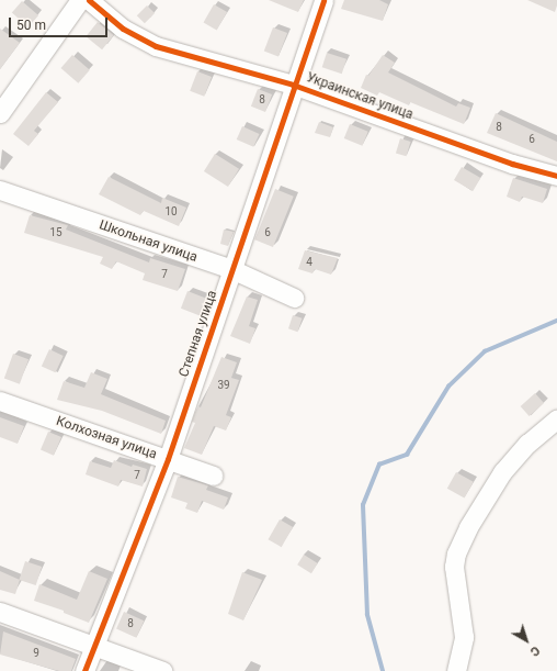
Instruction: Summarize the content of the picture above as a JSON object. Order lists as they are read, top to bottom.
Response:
{
  "streets": {
    "street": [
      "Украинская улица",
      "Школьная улица",
      "Степная улица",
      "Колхозная улица"
    ]
  },
  "crossings": [
    ["Украинская улица", "Степная улица"],
    ["Школьная улица", "Степная улица"],
    ["Степная улица", "Колхозная улица"]
  ],
  "house_numbers": [
    "8",
    "8",
    "6",
    "10",
    "15",
    "6",
    "4",
    "7",
    "39",
    "7",
    "8",
    "9"
  ],
  "scale_bar": "50 m",
  "north": "bottom right"
}
